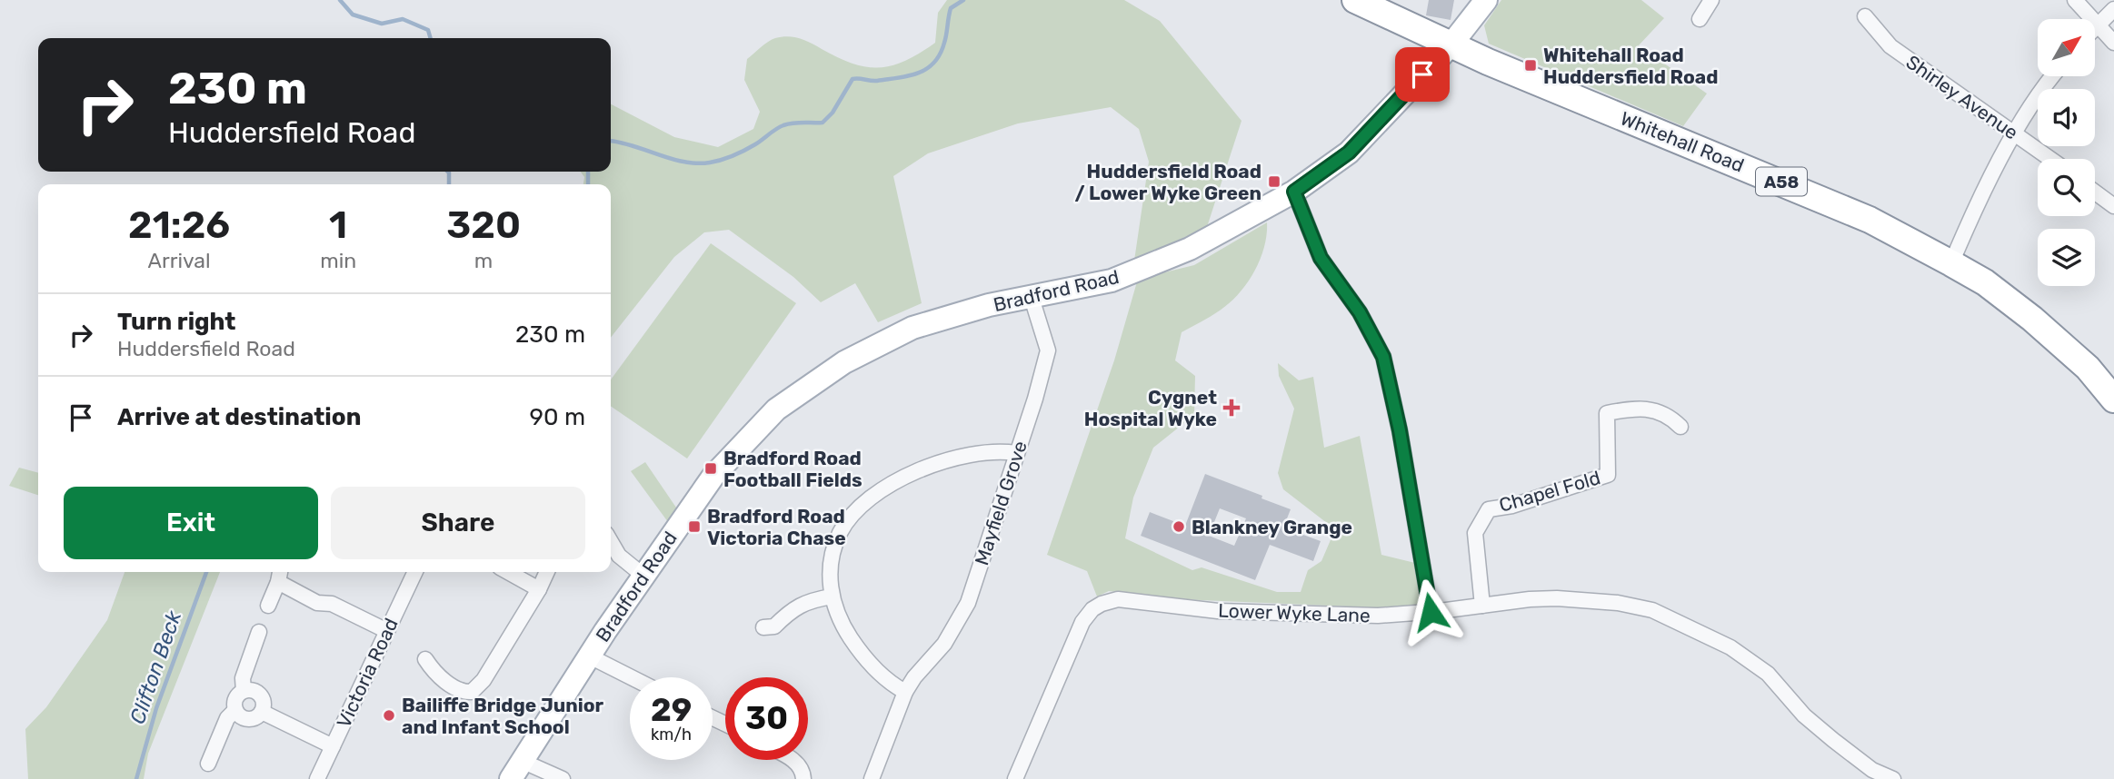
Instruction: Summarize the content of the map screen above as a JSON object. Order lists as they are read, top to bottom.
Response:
{
  "streets": {
    "highway": ["Whitehall Road", "A58"],
    "main road": ["Bradford Road"],
    "street": [
      "Shirley Avenue",
      "Chapel Fold",
      "Mayfield Grove",
      "Lower Wyke Lane",
      "Victoria Road"
    ]
  },
  "crossings": [
    ["Whitehall Road", "Bradford Road"],
    ["Bradford Road", "Mayfield Grove"],
    ["Chapel Fold", "Lower Wyke Lane"]
  ],
  "water": ["Clifton Beck"],
  "places": {
    "transit": [
      "Whitehall Road Huddersfield Road",
      "Huddersfield Road / Lower Wyke Green",
      "Bradford Road Football Fields",
      "Bradford Road Victoria Chase"
    ],
    "health": ["Cygnet Hospital Wyke"],
    "other": ["Blankney Grange", "Bailiffe Bridge Junior and Infant School"]
  },
  "north": "top right",
  "page": {
    "turn": ["230 m", "Huddersfield Road"],
    "eta": [
      "21:26",
      "Arrival",
      "1",
      "min",
      "320",
      "m"
    ],
    "list": [
      {
        "name": "Turn right",
        "note": "Huddersfield Road",
        "value": "230 m"
      },
      {
        "name": "Arrive at destination",
        "value": "90 m"
      }
    ],
    "buttons": ["Exit", "Share"],
    "speed": "29 km/h",
    "limit": "30"
  }
}
